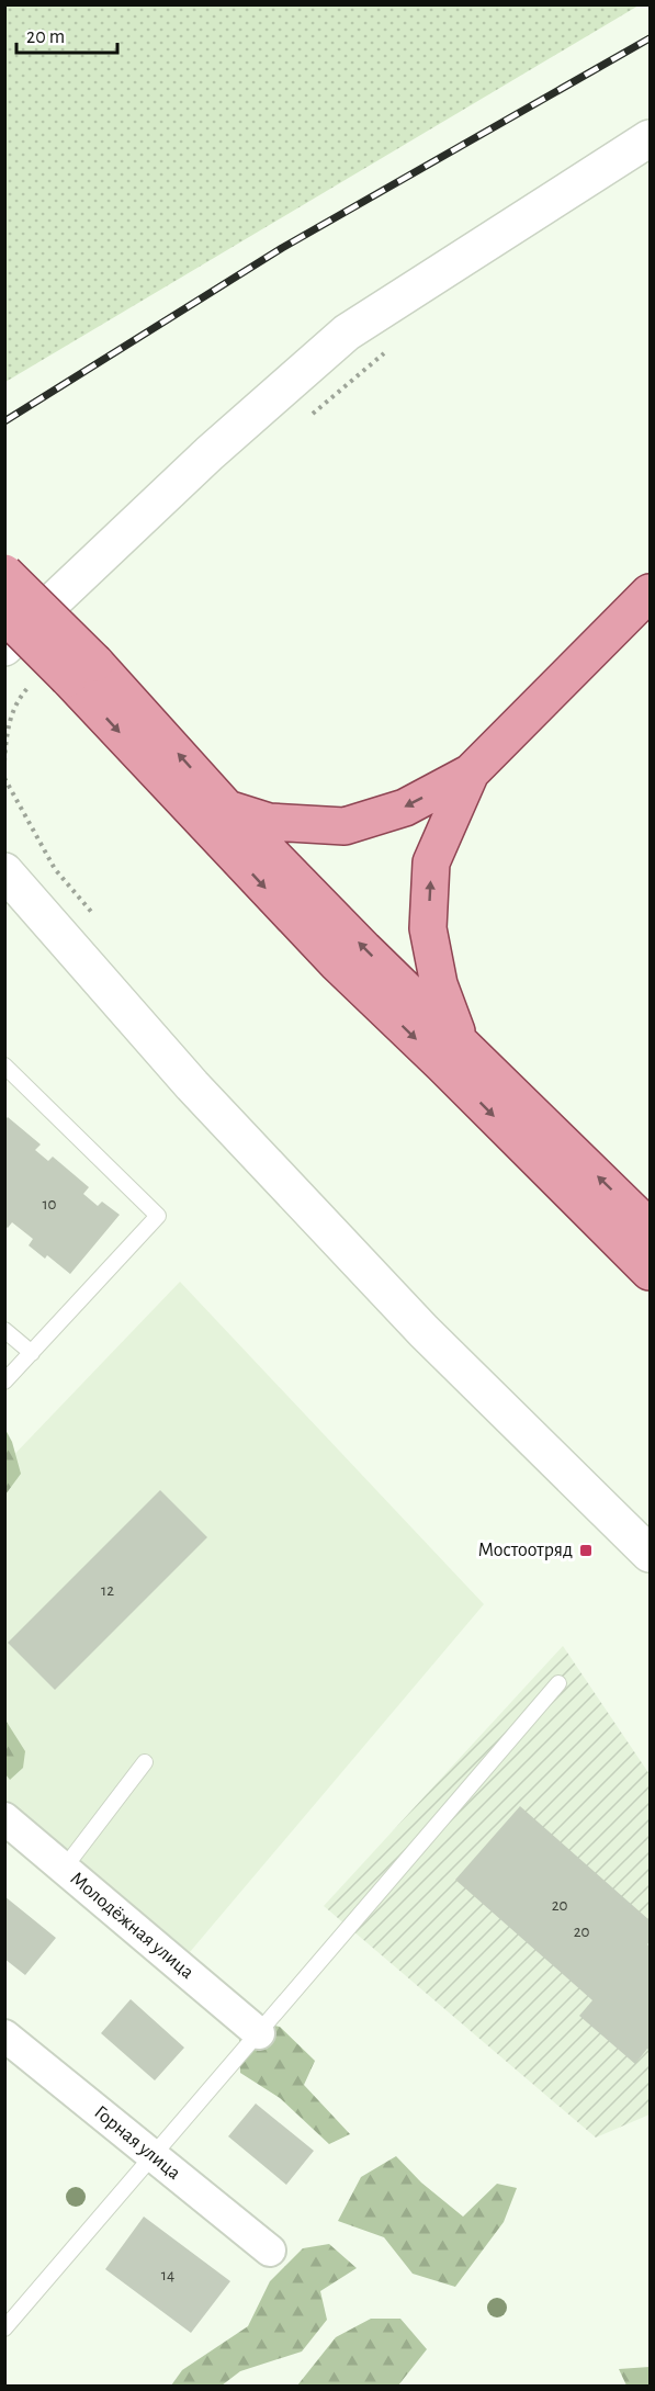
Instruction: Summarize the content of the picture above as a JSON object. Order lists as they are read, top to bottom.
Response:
{
  "streets": {
    "street": ["Молодёжная улица", "Горная улица"]
  },
  "places": {
    "transit": ["Мостоотряд"]
  },
  "house_numbers": [
    "10",
    "12",
    "20",
    "20",
    "14"
  ],
  "scale_bar": "20 m"
}
